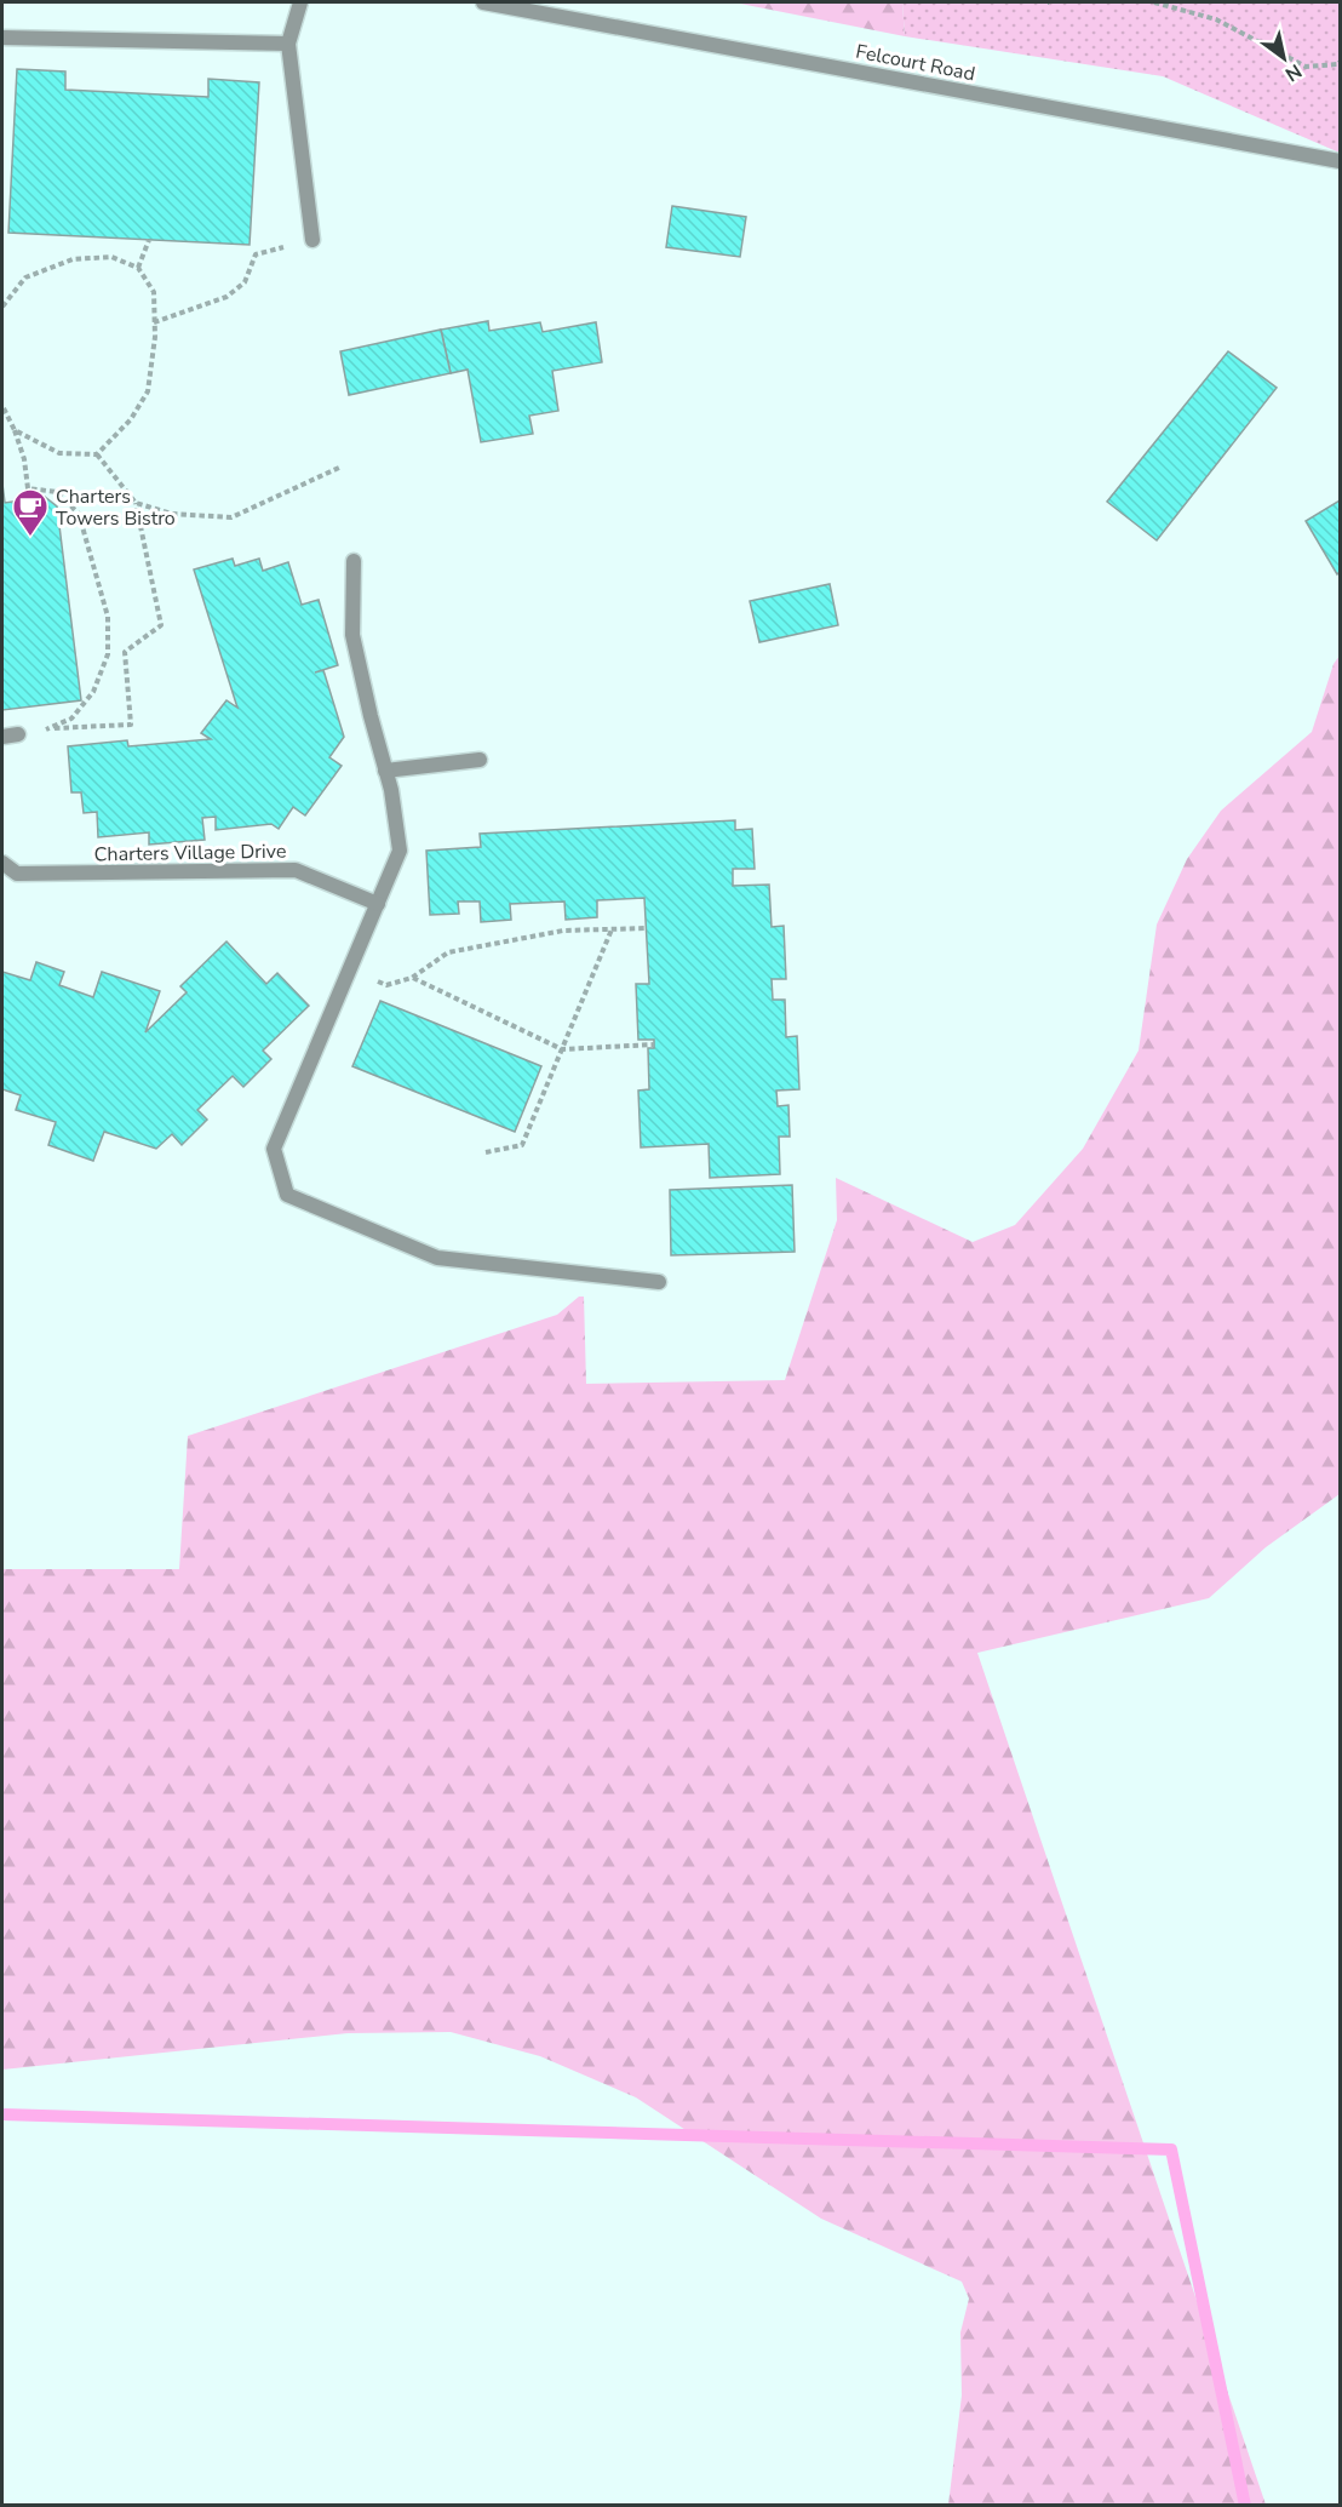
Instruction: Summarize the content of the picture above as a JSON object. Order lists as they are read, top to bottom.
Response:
{
  "streets": {
    "street": ["Felcourt Road", "Charters Village Drive"]
  },
  "places": {
    "cafe": ["Charters Towers Bistro"]
  },
  "north": "bottom right"
}
